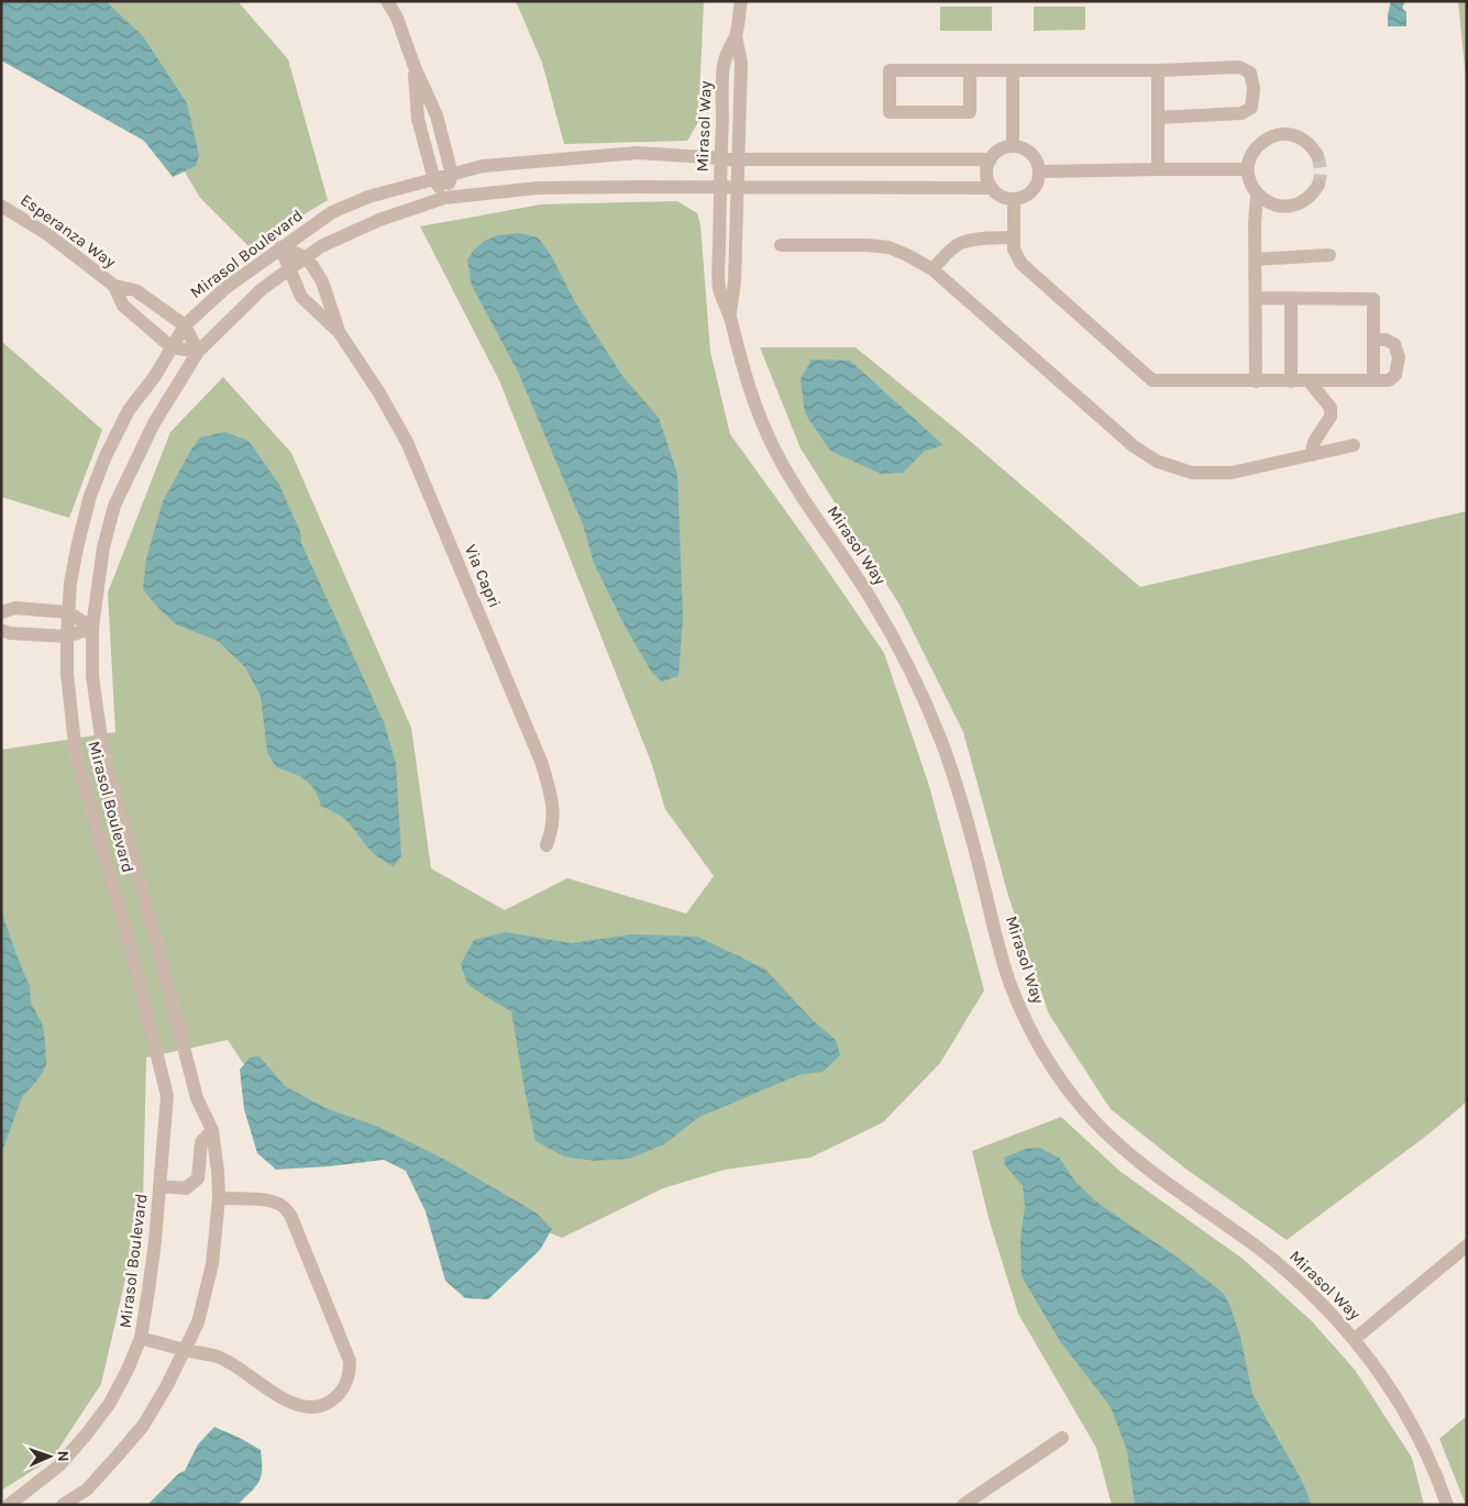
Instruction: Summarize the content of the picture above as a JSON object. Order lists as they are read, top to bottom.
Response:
{
  "streets": {
    "street": [
      "Mirasol Way",
      "Esperanza Way",
      "Mirasol Boulevard",
      "Via Capri"
    ]
  },
  "crossings": [
    ["Mirasol Way", "Mirasol Boulevard"],
    ["Esperanza Way", "Mirasol Boulevard"],
    ["Mirasol Boulevard", "Via Capri"]
  ],
  "north": "right"
}
